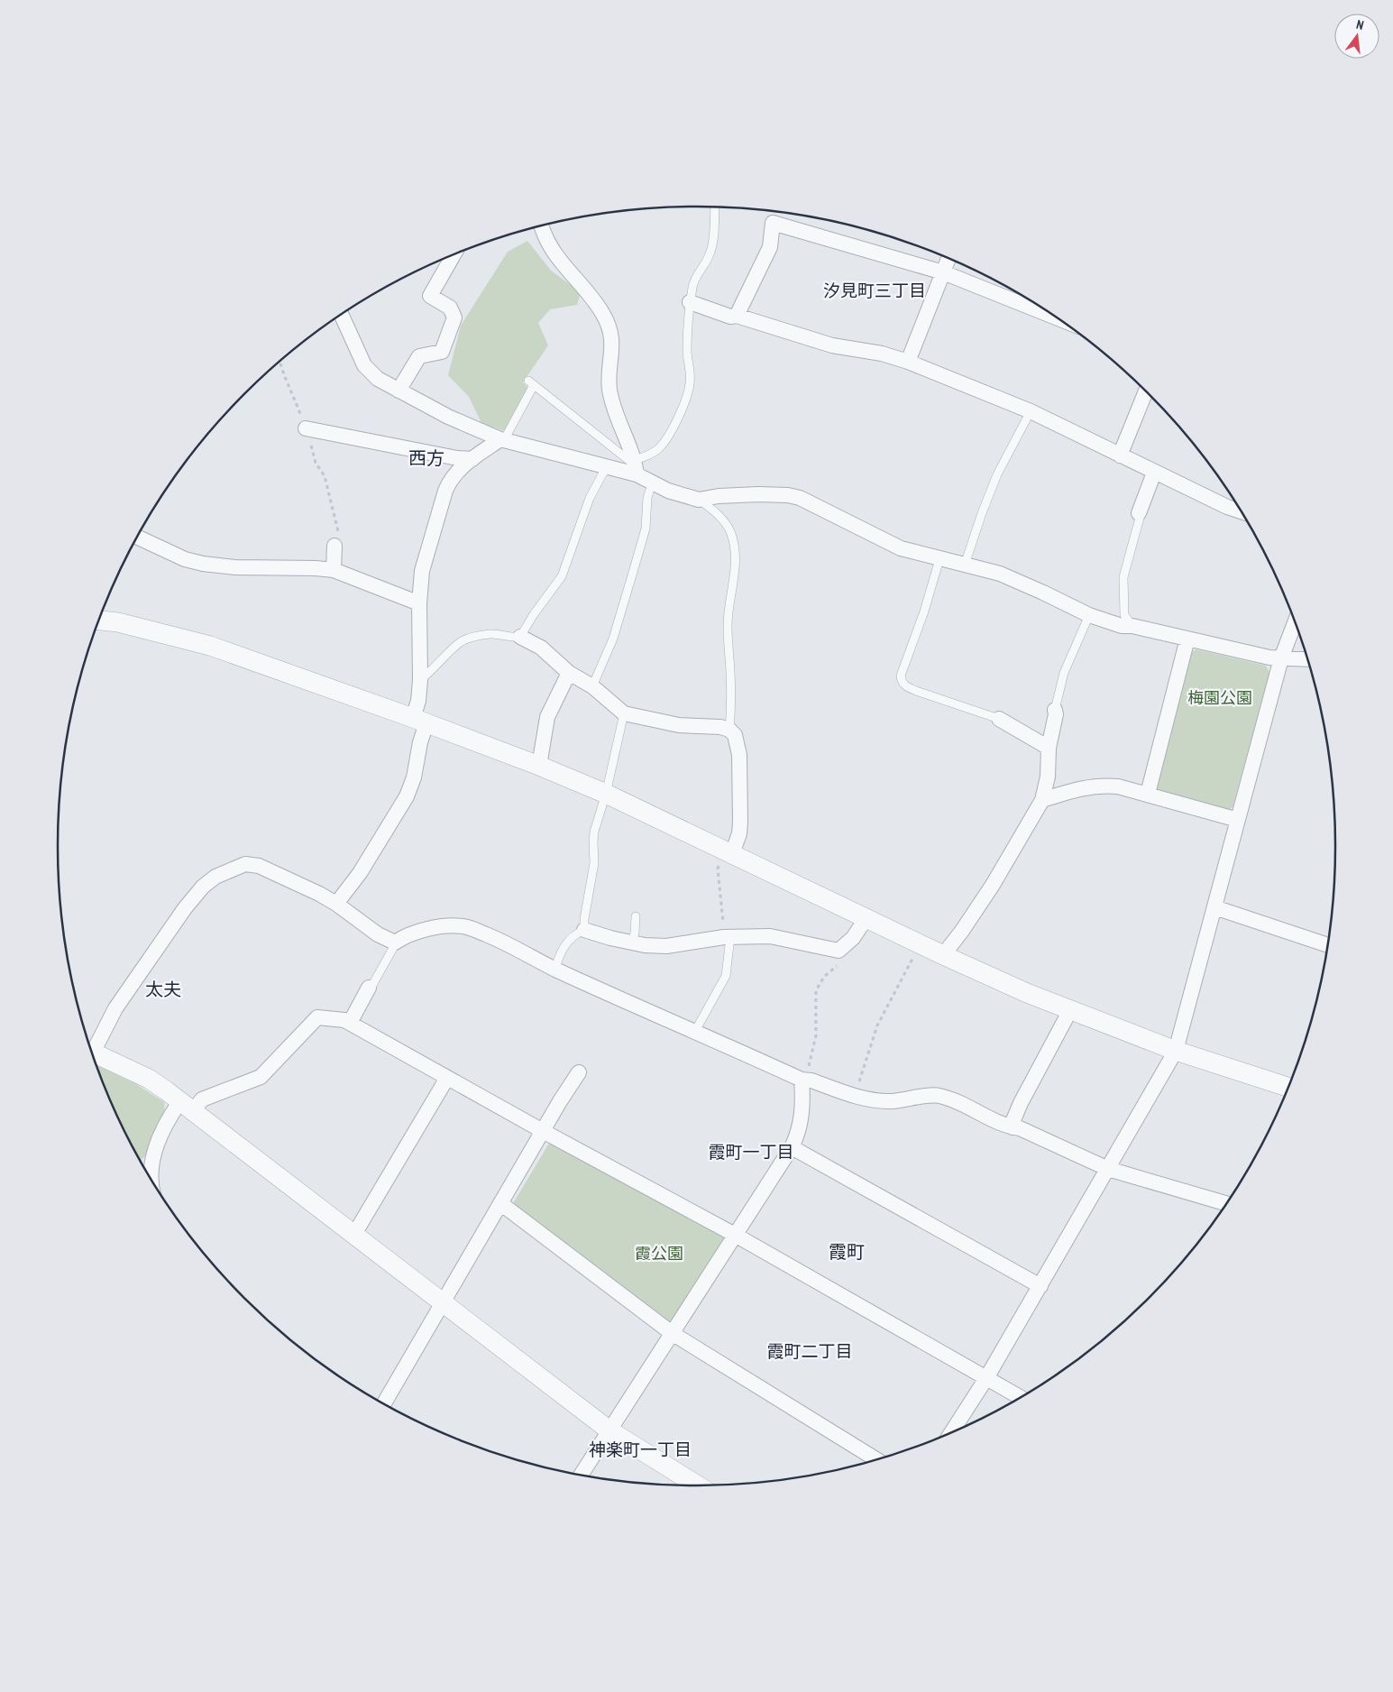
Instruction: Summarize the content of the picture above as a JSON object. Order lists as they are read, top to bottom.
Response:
{
  "districts": [
    "汐見町三丁目",
    "西方",
    "太夫",
    "霞町一丁目",
    "霞町",
    "霞町二丁目",
    "神楽町一丁目"
  ],
  "parks": ["梅園公園", "霞公園"],
  "north": "top"
}
